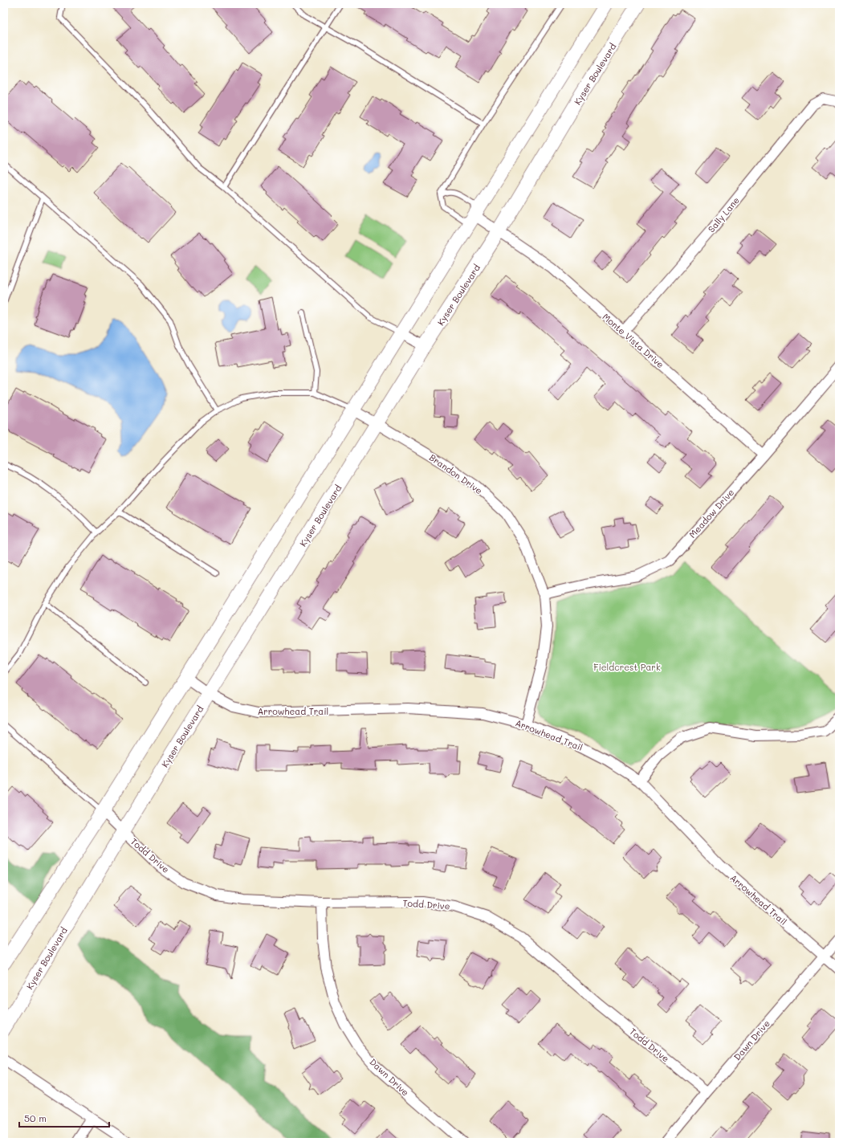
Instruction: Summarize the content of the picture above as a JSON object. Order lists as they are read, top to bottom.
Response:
{
  "streets": {
    "street": [
      "Kyser Boulevard",
      "Sally Lane",
      "Monte Vista Drive",
      "Brandon Drive",
      "Meadow Drive",
      "Arrowhead Trail",
      "Todd Drive",
      "Dawn Drive"
    ]
  },
  "crossings": [
    ["Kyser Boulevard", "Monte Vista Drive"],
    ["Kyser Boulevard", "Brandon Drive"],
    ["Kyser Boulevard", "Arrowhead Trail"],
    ["Kyser Boulevard", "Todd Drive"],
    ["Sally Lane", "Monte Vista Drive"],
    ["Monte Vista Drive", "Meadow Drive"],
    ["Brandon Drive", "Meadow Drive"],
    ["Brandon Drive", "Arrowhead Trail"],
    ["Arrowhead Trail", "Dawn Drive"],
    ["Todd Drive", "Dawn Drive"]
  ],
  "parks": ["Fieldcrest Park"],
  "scale_bar": "50 m"
}
